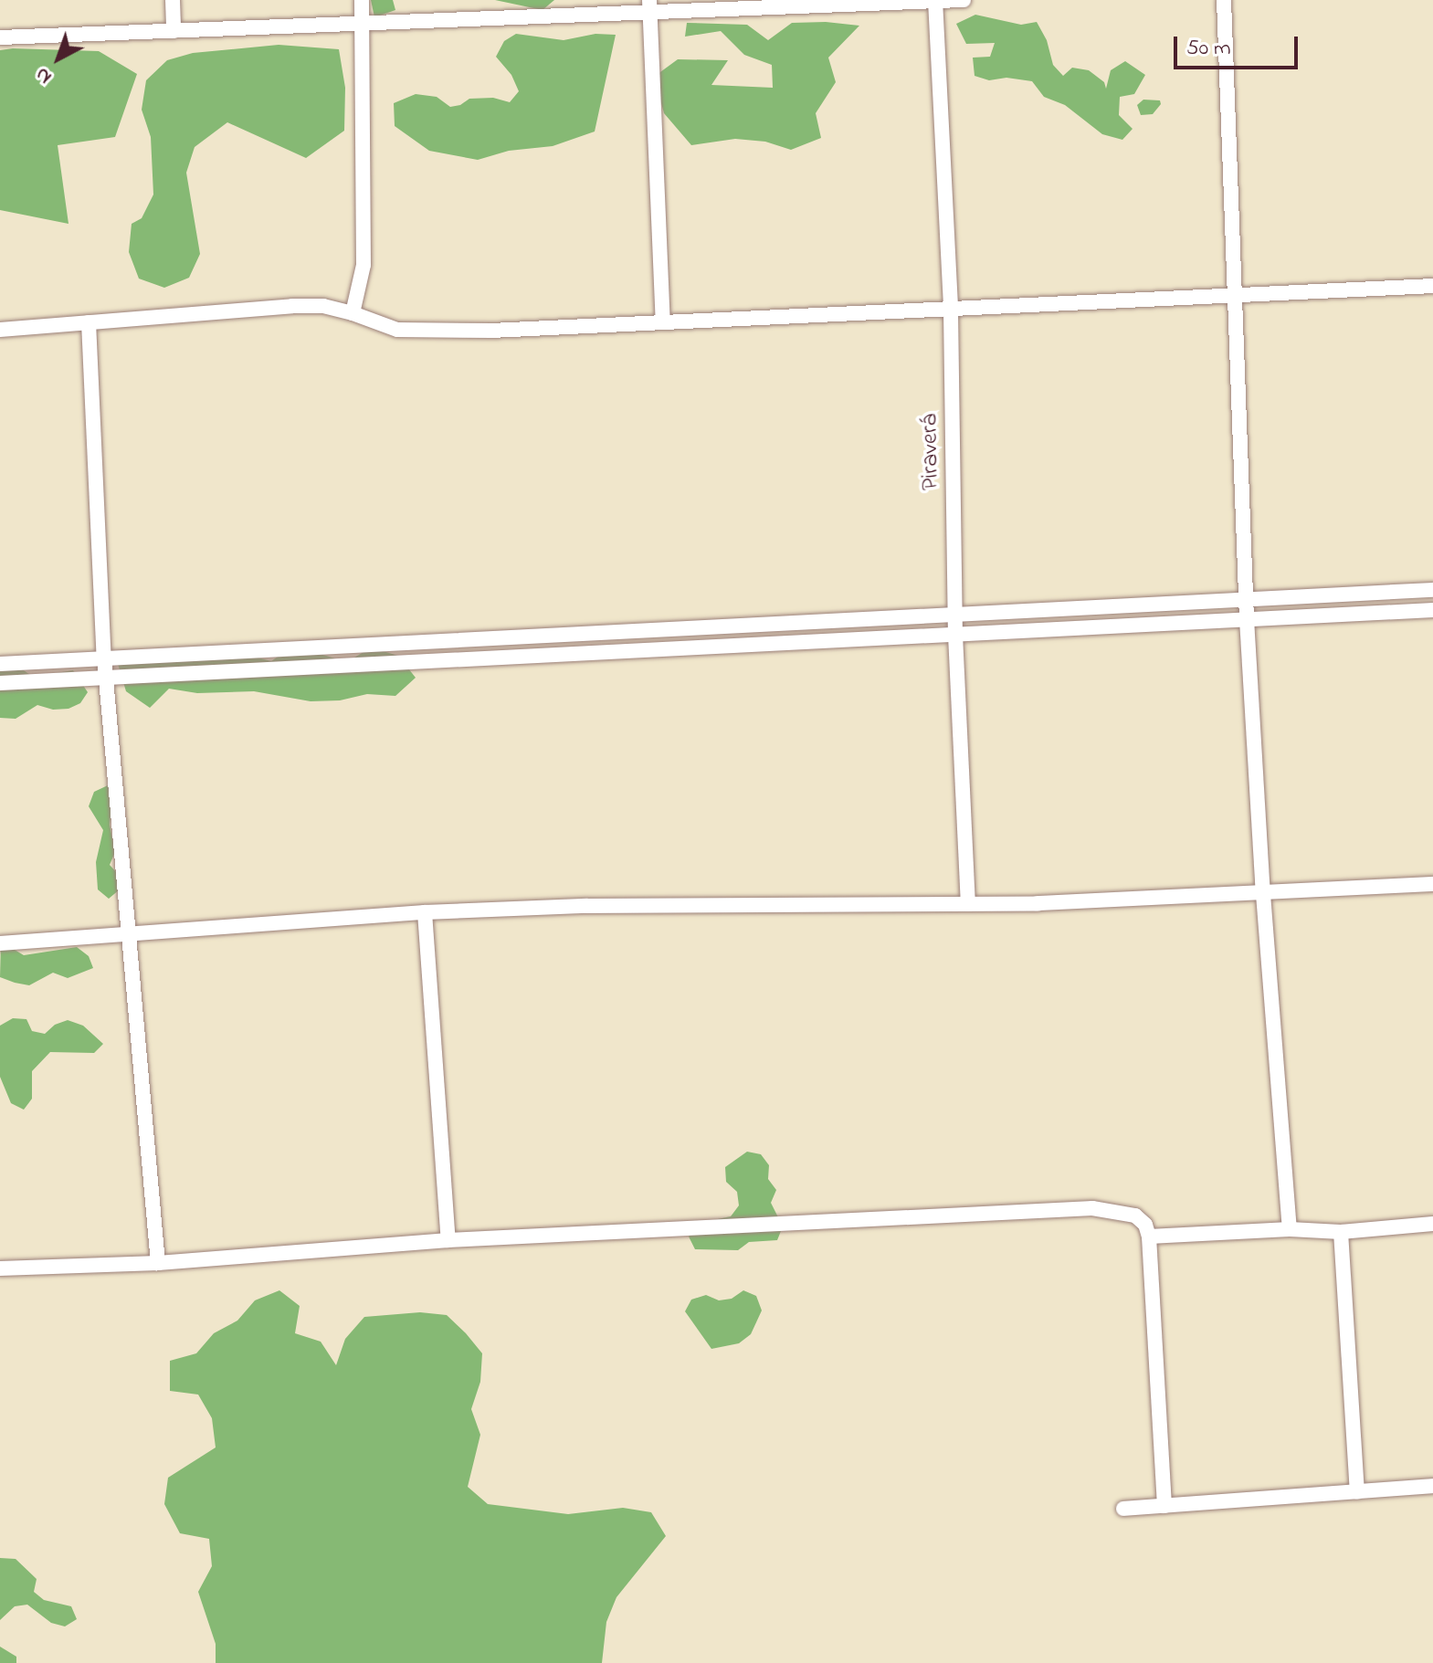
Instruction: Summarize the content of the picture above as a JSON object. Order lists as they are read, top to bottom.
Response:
{
  "streets": {
    "street": ["Piraverá"]
  },
  "scale_bar": "50 m",
  "north": "bottom left"
}
